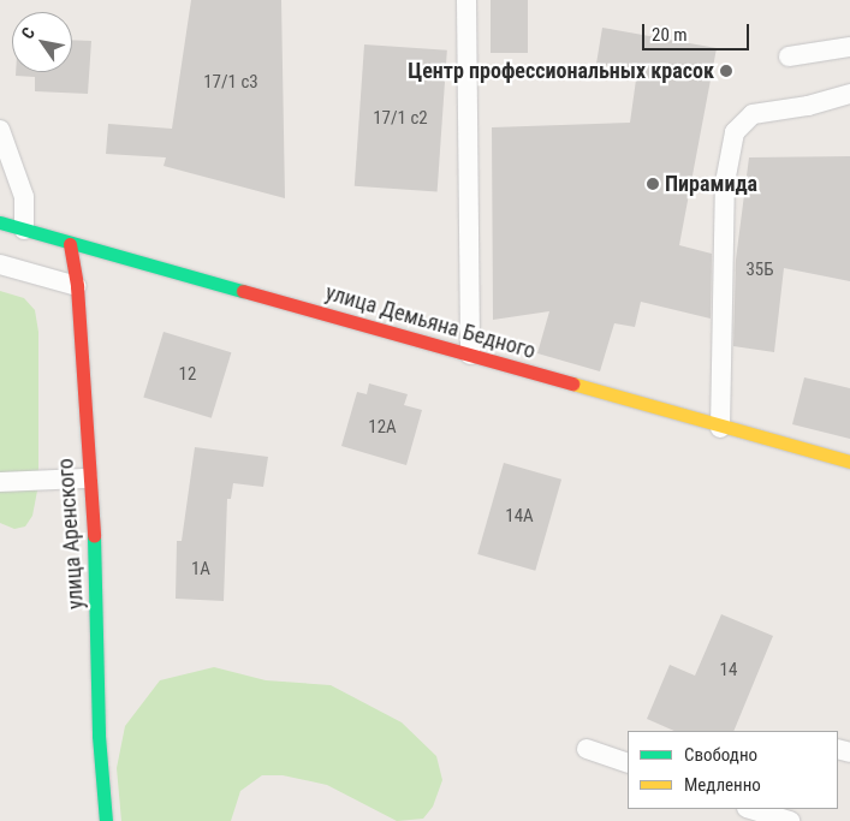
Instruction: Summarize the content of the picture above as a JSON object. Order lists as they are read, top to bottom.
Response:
{
  "streets": {
    "street": ["улица Демьяна Бедного", "улица Аренского"]
  },
  "crossings": [
    ["улица Демьяна Бедного", "улица Аренского"]
  ],
  "places": ["Центр профессиональных красок", "Пирамида"],
  "house_numbers": [
    "17/1 с3",
    "17/1 с2",
    "35Б",
    "12",
    "12А",
    "14А",
    "1А",
    "14"
  ],
  "legend": ["Свободно", "Медленно"],
  "scale_bar": "20 m",
  "north": "top left"
}
